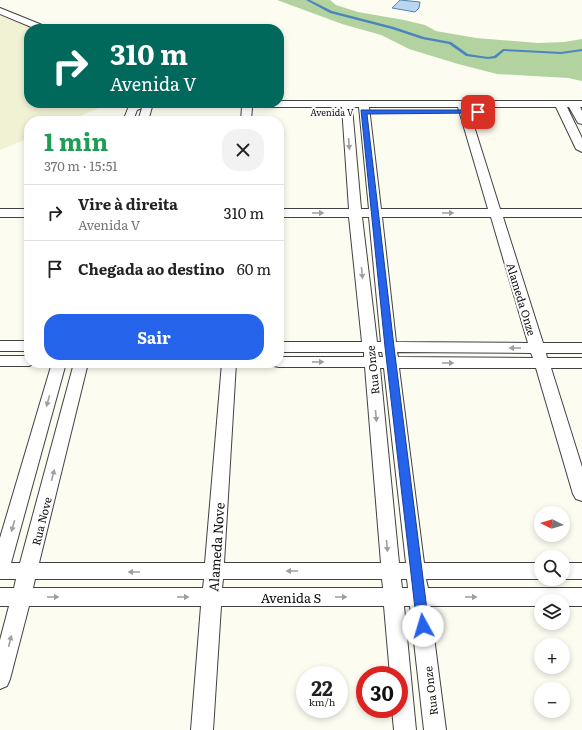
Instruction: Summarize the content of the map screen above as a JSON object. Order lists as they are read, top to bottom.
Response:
{
  "streets": {
    "street": [
      "Avenida V",
      "Alameda Onze",
      "Rua Onze",
      "Rua Nove",
      "Alameda Nove",
      "Avenida S"
    ]
  },
  "crossings": [
    ["Avenida V", "Alameda Onze"],
    ["Avenida V", "Rua Onze"],
    ["Rua Onze", "Avenida S"],
    ["Rua Nove", "Avenida S"],
    ["Alameda Nove", "Avenida S"]
  ],
  "north": "left",
  "page": {
    "turn": ["310 m", "Avenida V"],
    "heading": ["1 min", "370 m · 15:51"],
    "list": [
      {
        "name": "Vire à direita",
        "note": "Avenida V",
        "value": "310 m"
      },
      {
        "name": "Chegada ao destino",
        "value": "60 m"
      }
    ],
    "buttons": "Sair",
    "map_buttons": ["+", "−"],
    "speed": "22 km/h",
    "limit": "30"
  }
}
